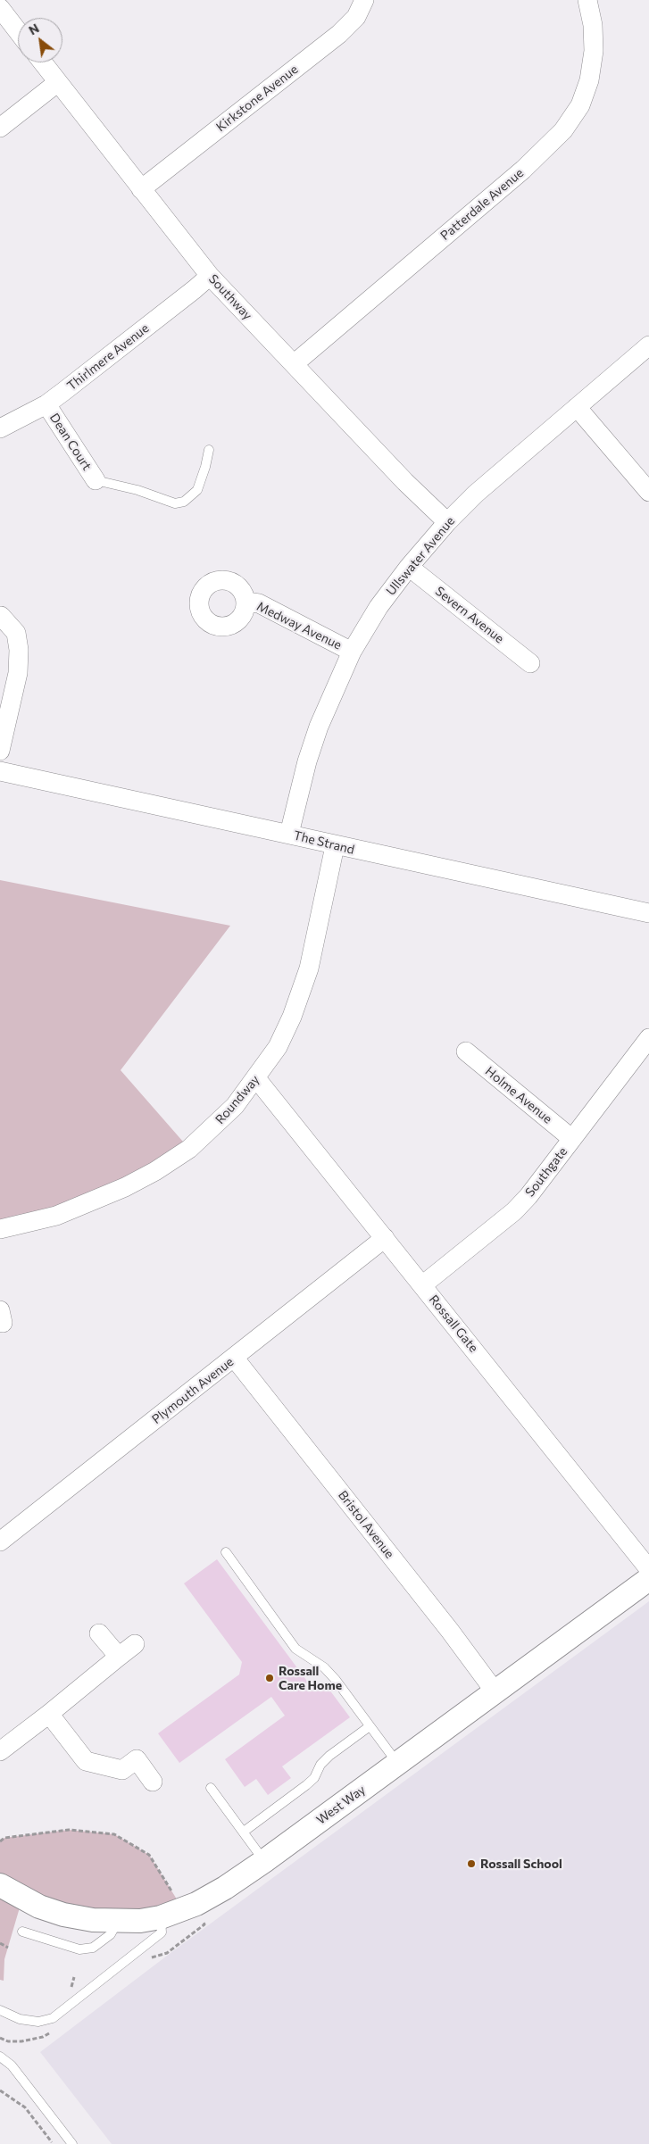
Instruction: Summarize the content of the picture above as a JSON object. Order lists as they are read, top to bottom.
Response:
{
  "streets": {
    "street": [
      "Kirkstone Avenue",
      "Patterdale Avenue",
      "Southway",
      "Thirlmere Avenue",
      "Dean Court",
      "Ullswater Avenue",
      "Severn Avenue",
      "Medway Avenue",
      "The Strand",
      "Holme Avenue",
      "Roundway",
      "Southgate",
      "Rossall Gate",
      "Plymouth Avenue",
      "Bristol Avenue",
      "West Way"
    ]
  },
  "crossings": [
    ["Kirkstone Avenue", "Southway"],
    ["Patterdale Avenue", "Southway"],
    ["Southway", "Thirlmere Avenue"],
    ["Southway", "Ullswater Avenue"],
    ["Thirlmere Avenue", "Dean Court"],
    ["Ullswater Avenue", "Severn Avenue"],
    ["Ullswater Avenue", "Medway Avenue"],
    ["Ullswater Avenue", "The Strand"],
    ["The Strand", "Roundway"],
    ["Holme Avenue", "Southgate"],
    ["Roundway", "Rossall Gate"],
    ["Southgate", "Rossall Gate"],
    ["Rossall Gate", "Plymouth Avenue"],
    ["Plymouth Avenue", "Bristol Avenue"],
    ["Bristol Avenue", "West Way"]
  ],
  "places": ["Rossall Care Home", "Rossall School"],
  "north": "top left"
}
